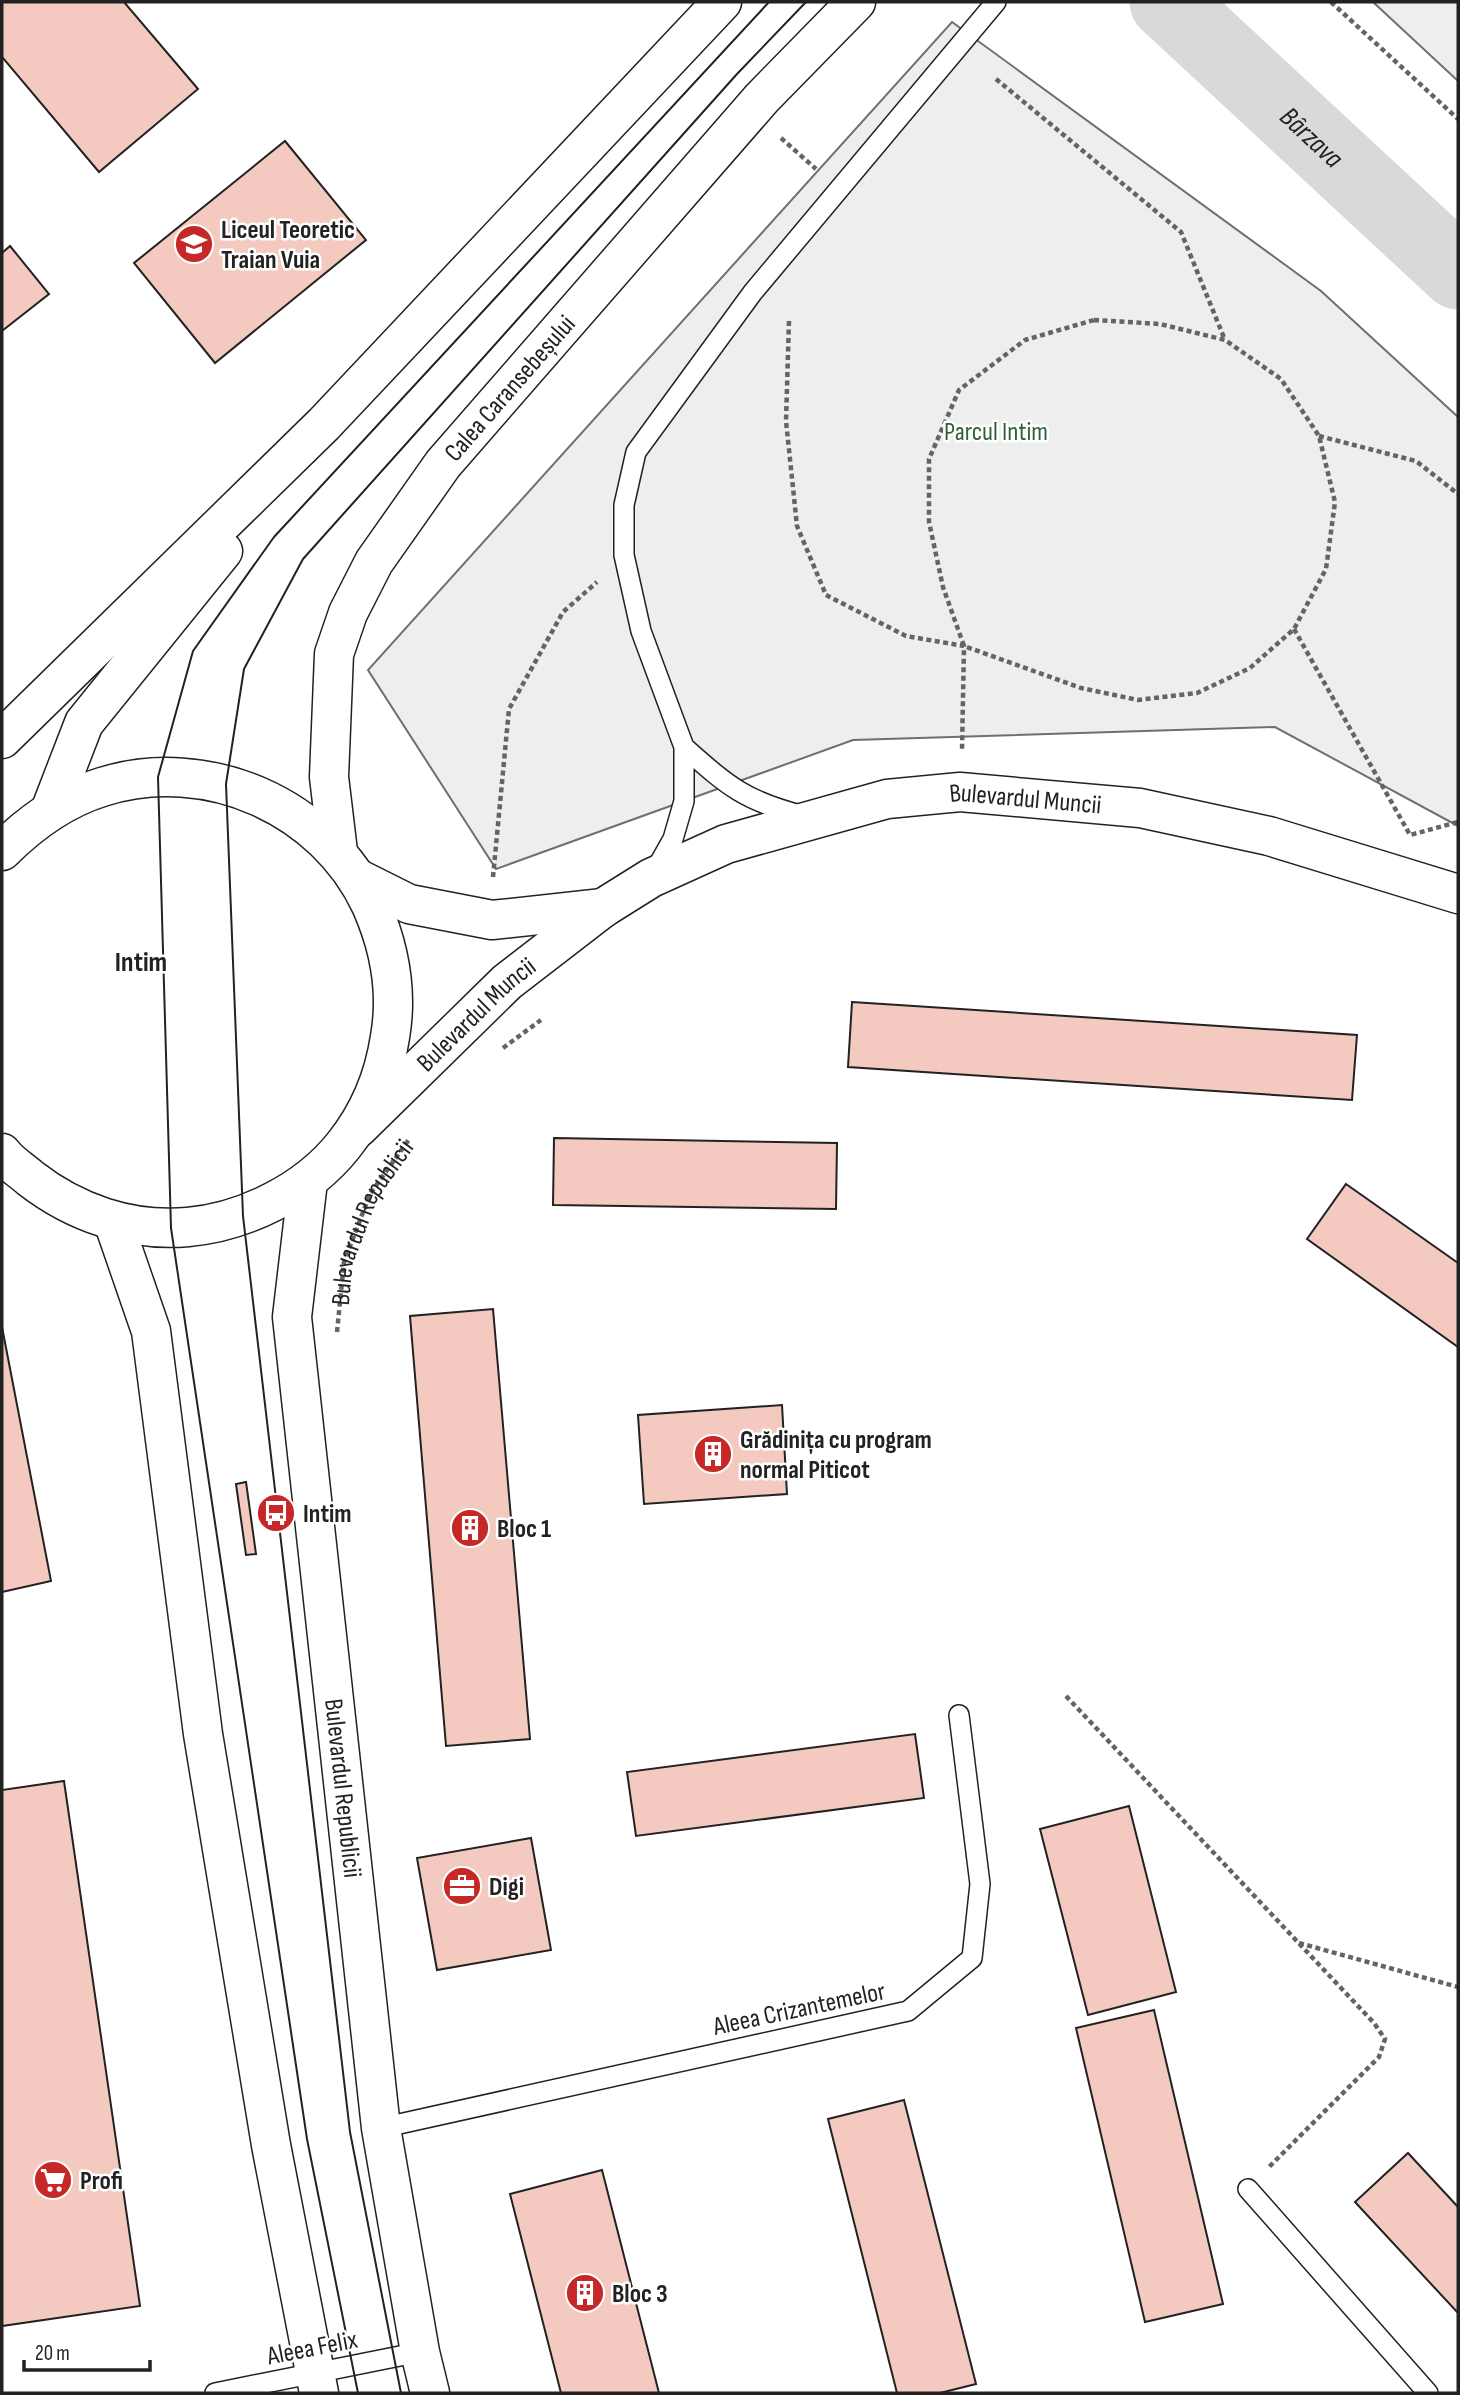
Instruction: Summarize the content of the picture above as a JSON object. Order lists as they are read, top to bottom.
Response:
{
  "streets": {
    "main road": ["Calea Caransebeșului", "Bulevardul Muncii", "Bulevardul Republicii"],
    "lane": ["Aleea Crizantemelor", "Aleea Felix"]
  },
  "crossings": [
    ["Calea Caransebeșului", "Bulevardul Muncii"],
    ["Bulevardul Republicii", "Aleea Crizantemelor"],
    ["Bulevardul Republicii", "Aleea Felix"]
  ],
  "districts": ["Intim"],
  "water": ["Bârzava"],
  "parks": ["Parcul Intim"],
  "places": {
    "school or university": ["Liceul Teoretic Traian Vuia"],
    "building": ["Grădinița cu program normal Piticot", "Bloc 1", "Bloc 3"],
    "bus stop": ["Intim"],
    "office": ["Digi"],
    "supermarket": ["Profi"]
  },
  "scale_bar": "20 m"
}
